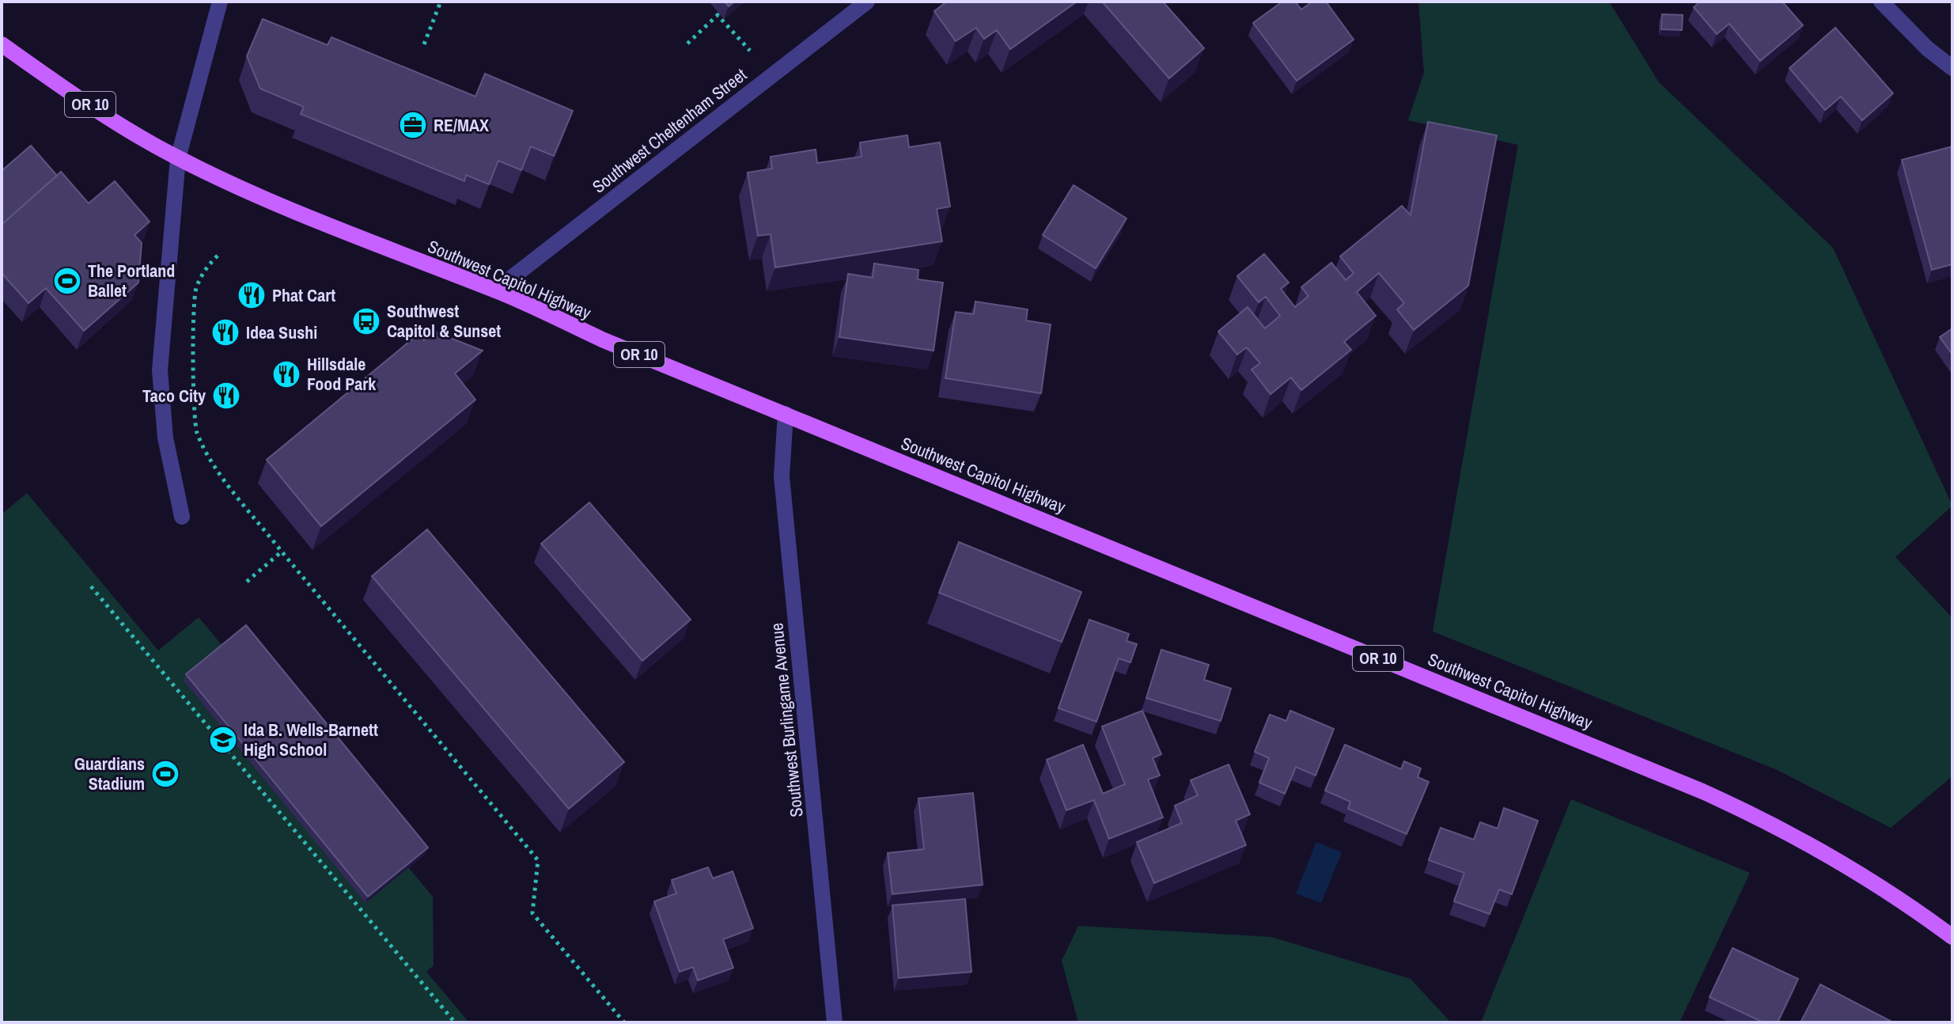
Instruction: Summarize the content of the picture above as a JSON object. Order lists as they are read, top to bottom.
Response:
{
  "streets": {
    "main road": ["OR 10", "Southwest Capitol Highway"],
    "street": ["Southwest Cheltenham Street", "Southwest Burlingame Avenue"]
  },
  "crossings": [
    ["Southwest Cheltenham Street", "Southwest Capitol Highway"],
    ["Southwest Capitol Highway", "Southwest Burlingame Avenue"]
  ],
  "places": {
    "office": ["RE/MAX"],
    "sports": ["The Portland Ballet", "Guardians Stadium"],
    "restaurant": [
      "Phat Cart",
      "Idea Sushi",
      "Hillsdale Food Park",
      "Taco City"
    ],
    "bus stop": ["Southwest Capitol & Sunset"],
    "school or university": ["Ida B. Wells-Barnett High School"]
  }
}
